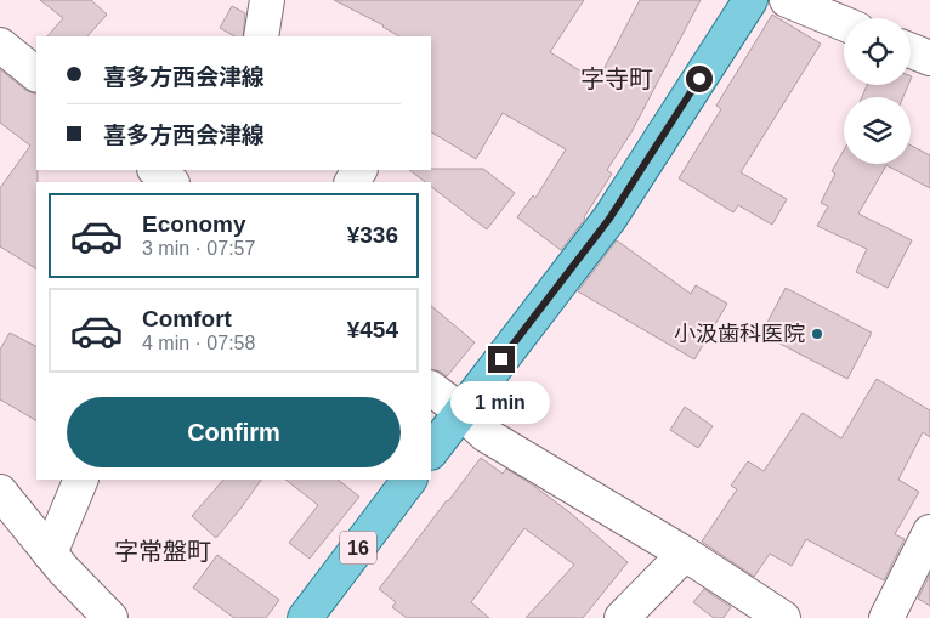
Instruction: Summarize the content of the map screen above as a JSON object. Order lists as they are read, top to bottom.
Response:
{
  "streets": {
    "main road": ["16"]
  },
  "districts": ["字寺町", "字常盤町"],
  "places": ["小汲歯科医院"],
  "page": {
    "banner": ["喜多方西会津線", "喜多方西会津線"],
    "list": [
      {
        "name": "Economy",
        "note": "3 min · 07:57",
        "value": "¥336"
      },
      {
        "name": "Comfort",
        "note": "4 min · 07:58",
        "value": "¥454"
      }
    ],
    "bubble": "1 min",
    "buttons": "Confirm"
  }
}
